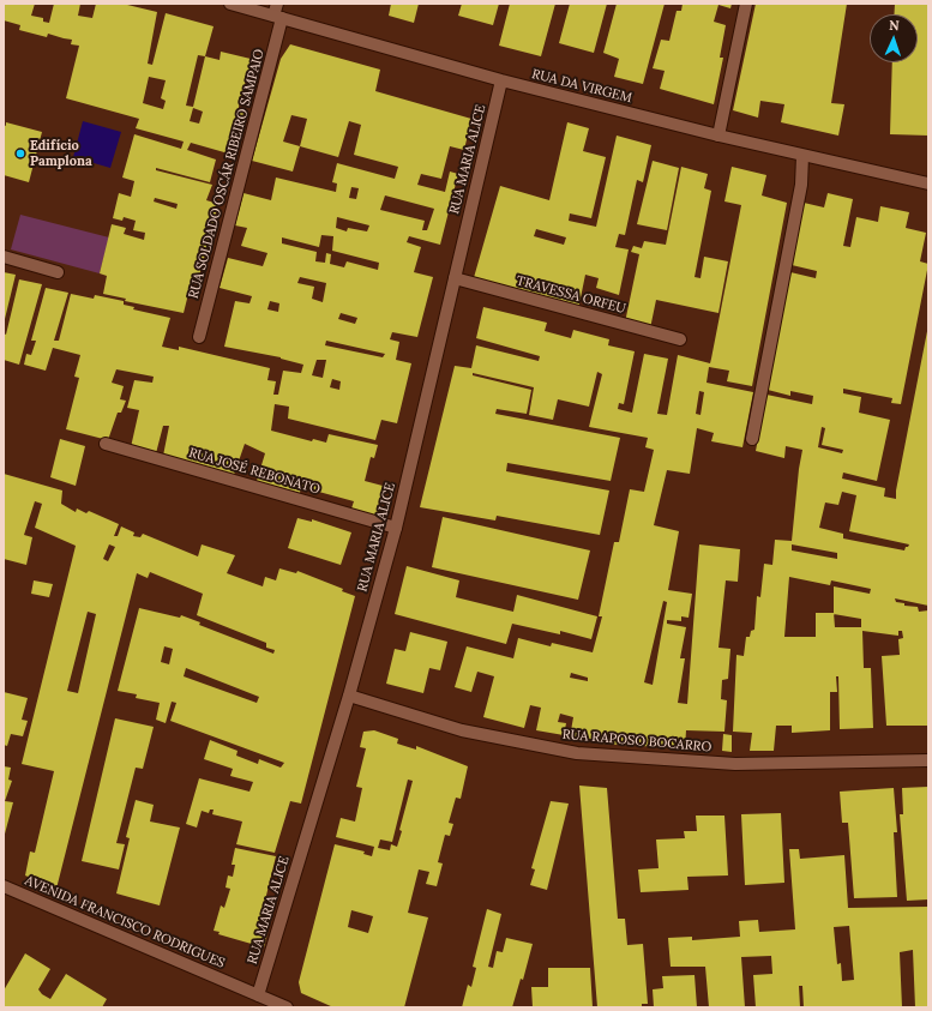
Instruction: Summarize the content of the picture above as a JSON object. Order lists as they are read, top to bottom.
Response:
{
  "streets": {
    "street": [
      "RUA DA VIRGEM",
      "RUA MARIA ALICE",
      "RUA SOLDADO OSCÁR RIBEIRO SAMPAIO",
      "TRAVESSA ORFEU",
      "RUA JOSÉ REBONATO",
      "RUA RAPOSO BOCARRO",
      "AVENIDA FRANCISCO RODRIGUES"
    ]
  },
  "crossings": [
    ["RUA DA VIRGEM", "RUA MARIA ALICE"],
    ["RUA DA VIRGEM", "RUA SOLDADO OSCÁR RIBEIRO SAMPAIO"],
    ["RUA MARIA ALICE", "TRAVESSA ORFEU"],
    ["RUA MARIA ALICE", "RUA JOSÉ REBONATO"],
    ["RUA MARIA ALICE", "RUA RAPOSO BOCARRO"],
    ["RUA MARIA ALICE", "AVENIDA FRANCISCO RODRIGUES"]
  ],
  "places": ["Edifício Pamplona"],
  "north": "top"
}
